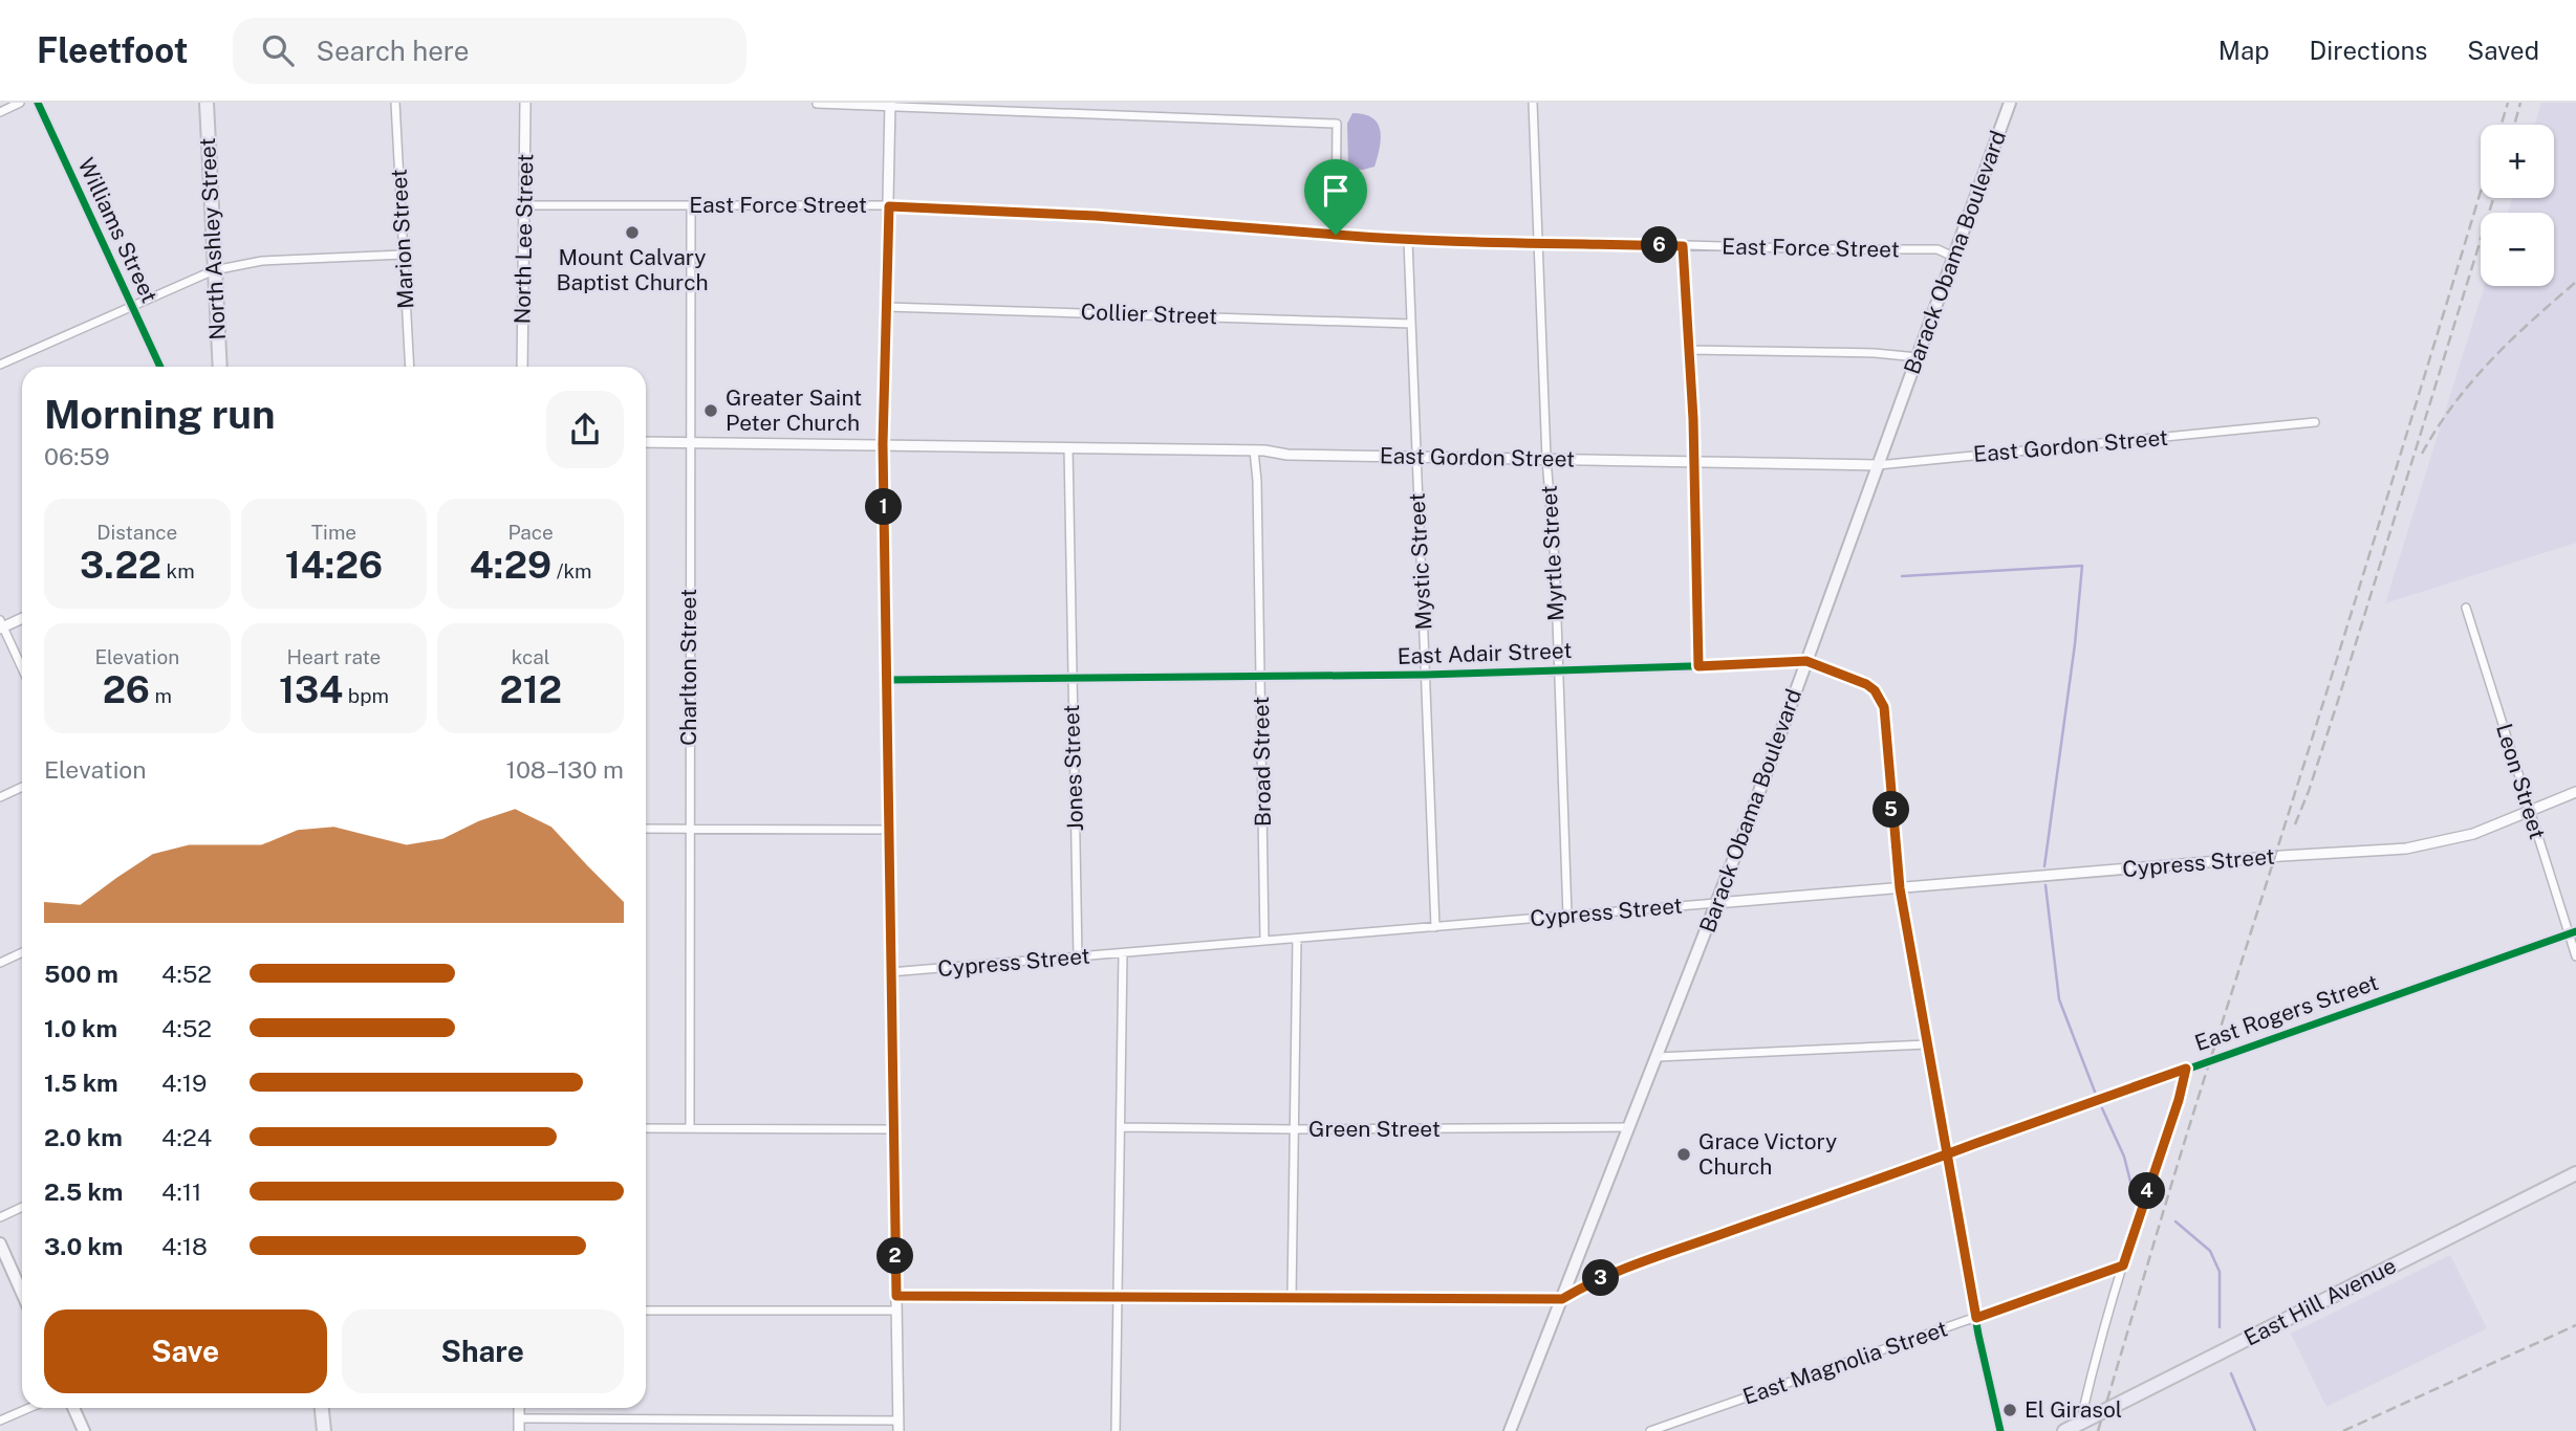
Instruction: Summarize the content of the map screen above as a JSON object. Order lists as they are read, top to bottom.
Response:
{
  "streets": {
    "highway": ["East Hill Avenue"],
    "main road": ["North Ashley Street", "Barack Obama Boulevard"],
    "street": [
      "East Force Street",
      "Williams Street",
      "Marion Street",
      "North Lee Street",
      "Collier Street",
      "East Gordon Street",
      "Myrtle Street",
      "Mystic Street",
      "East Adair Street",
      "Charlton Street",
      "Broad Street",
      "Jones Street",
      "Leon Street",
      "Cypress Street",
      "East Rogers Street",
      "Green Street",
      "East Magnolia Street"
    ]
  },
  "crossings": [
    ["East Force Street", "North Lee Street"],
    ["East Force Street", "Barack Obama Boulevard"],
    ["East Force Street", "Myrtle Street"],
    ["East Force Street", "Mystic Street"],
    ["East Force Street", "Charlton Street"],
    ["Barack Obama Boulevard", "East Gordon Street"],
    ["Barack Obama Boulevard", "East Adair Street"],
    ["Barack Obama Boulevard", "Cypress Street"],
    ["Barack Obama Boulevard", "East Rogers Street"],
    ["Barack Obama Boulevard", "Green Street"],
    ["Collier Street", "Mystic Street"],
    ["East Gordon Street", "Myrtle Street"],
    ["East Gordon Street", "Mystic Street"],
    ["East Gordon Street", "Charlton Street"],
    ["East Gordon Street", "Broad Street"],
    ["East Gordon Street", "Jones Street"],
    ["Myrtle Street", "East Adair Street"],
    ["Myrtle Street", "Cypress Street"],
    ["Mystic Street", "East Adair Street"],
    ["Mystic Street", "Cypress Street"],
    ["East Adair Street", "Broad Street"],
    ["East Adair Street", "Jones Street"],
    ["East Adair Street", "Cypress Street"],
    ["East Adair Street", "East Rogers Street"],
    ["East Adair Street", "East Magnolia Street"],
    ["Broad Street", "Cypress Street"],
    ["Jones Street", "Cypress Street"],
    ["Leon Street", "Cypress Street"],
    ["Leon Street", "East Rogers Street"]
  ],
  "places": [
    "Mount Calvary Baptist Church",
    "Greater Saint Peter Church",
    "Grace Victory Church",
    "El Girasol"
  ],
  "page": {
    "header": "Fleetfoot",
    "search": "Search here",
    "nav": ["Map", "Directions", "Saved"],
    "map_buttons": ["+", "−"],
    "pins": [
      "6",
      "1",
      "5",
      "4",
      "2",
      "3"
    ],
    "heading": ["Morning run", "06:59"],
    "stats": [
      ["Distance", "3.22 km"],
      ["Time", "14:26"],
      ["Pace", "4:29 /km"],
      ["Elevation", "26 m"],
      ["Heart rate", "134 bpm"],
      ["kcal", "212"]
    ],
    "chart": ["Elevation", "108–130 m"],
    "list": [
      {
        "name": "500 m",
        "note": "4:52"
      },
      {
        "name": "1.0 km",
        "note": "4:52"
      },
      {
        "name": "1.5 km",
        "note": "4:19"
      },
      {
        "name": "2.0 km",
        "note": "4:24"
      },
      {
        "name": "2.5 km",
        "note": "4:11"
      },
      {
        "name": "3.0 km",
        "note": "4:18"
      }
    ],
    "buttons": ["Save", "Share"]
  }
}
